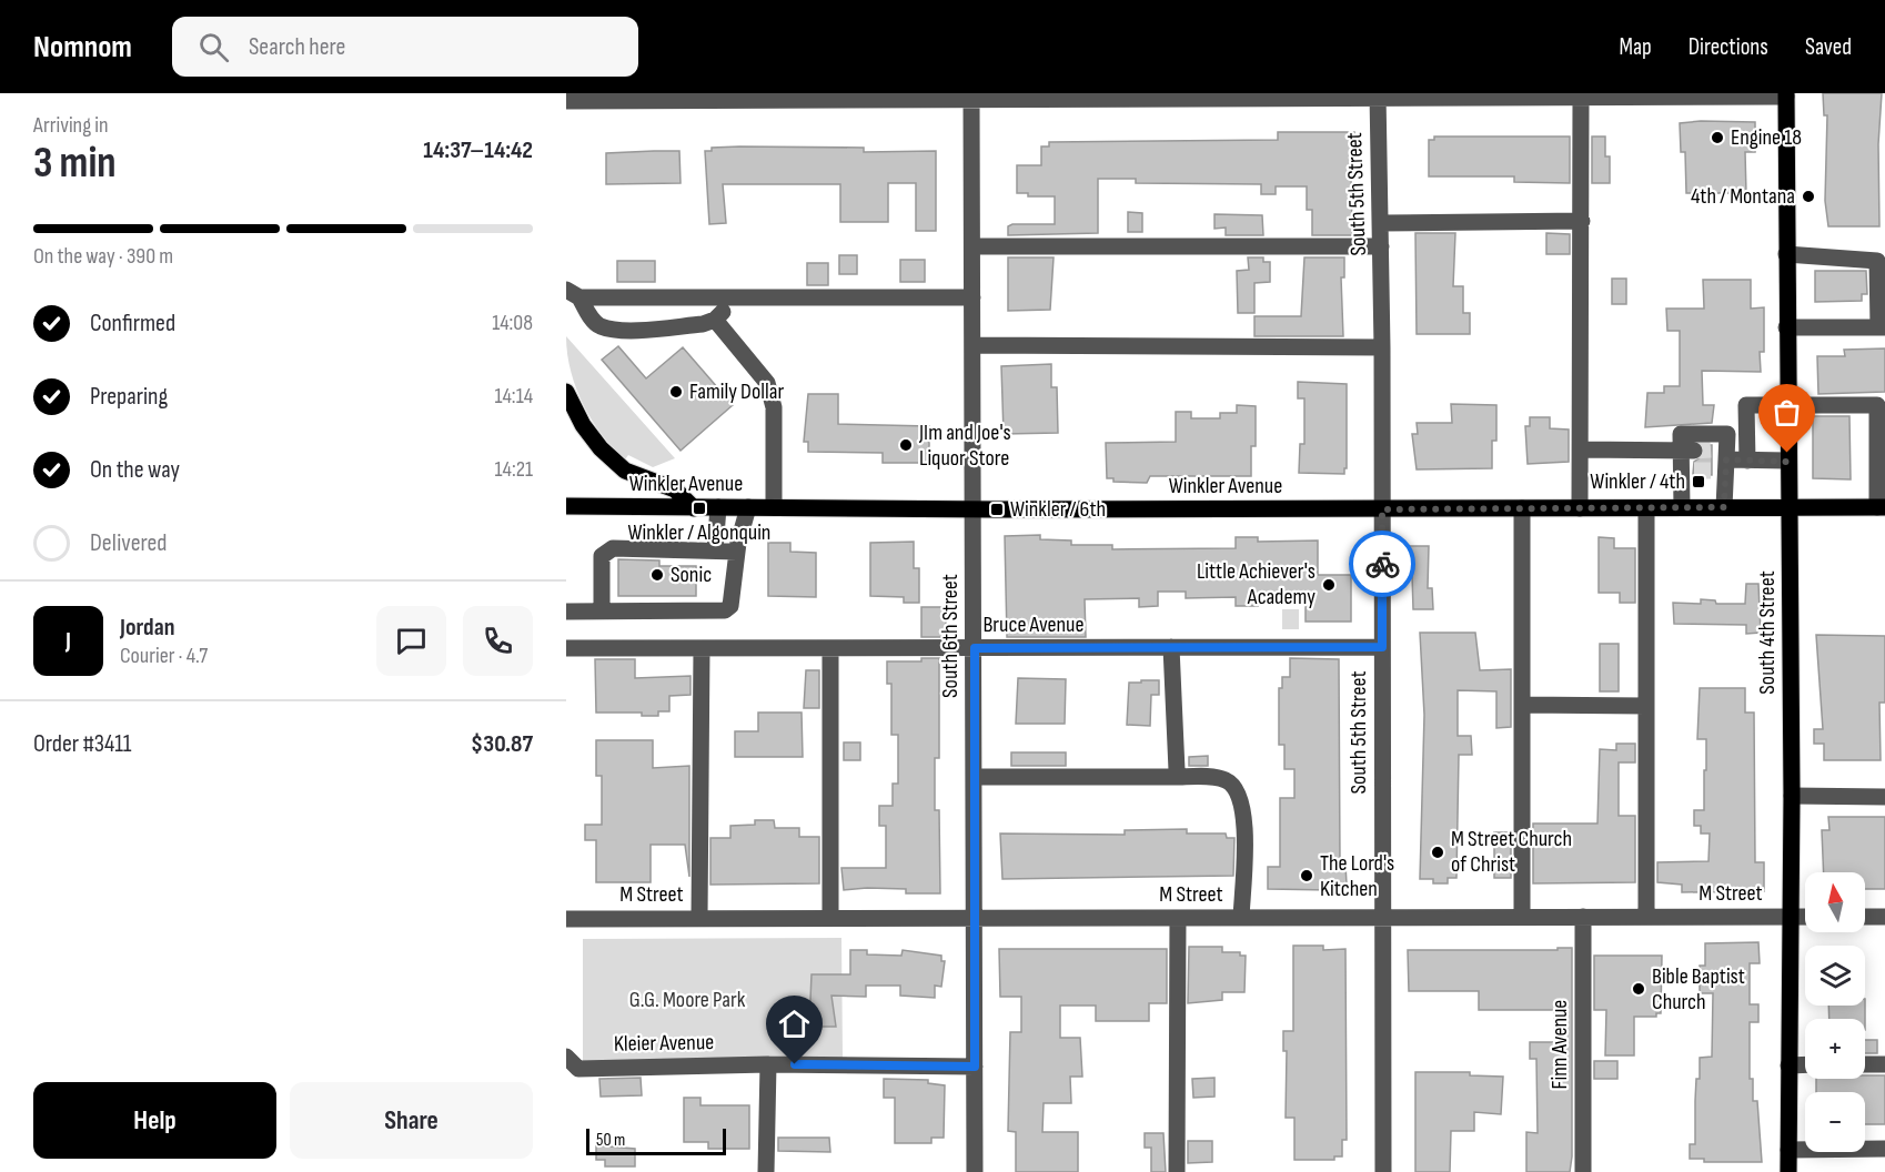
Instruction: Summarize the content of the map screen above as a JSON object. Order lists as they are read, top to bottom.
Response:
{
  "streets": {
    "main road": ["Winkler Avenue", "South 4th Street"],
    "street": [
      "South 5th Street",
      "Bruce Avenue",
      "South 6th Street",
      "M Street",
      "Kleier Avenue",
      "Finn Avenue"
    ]
  },
  "crossings": [
    ["South 5th Street", "Winkler Avenue"],
    ["South 5th Street", "Bruce Avenue"],
    ["South 5th Street", "M Street"],
    ["Winkler Avenue", "South 4th Street"],
    ["Winkler Avenue", "South 6th Street"],
    ["Bruce Avenue", "South 6th Street"],
    ["South 4th Street", "M Street"],
    ["South 6th Street", "M Street"],
    ["South 6th Street", "Kleier Avenue"],
    ["M Street", "Finn Avenue"]
  ],
  "parks": ["G.G. Moore Park"],
  "places": {
    "other": [
      "Engine 18",
      "4th / Montana",
      "Family Dollar",
      "JIm and Joe's Liquor Store",
      "Sonic",
      "Little Achiever's Academy",
      "M Street Church of Christ",
      "The Lord's Kitchen",
      "Bible Baptist Church"
    ],
    "transit": ["Winkler / 4th", "Winkler / Algonquin", "Winkler / 6th"]
  },
  "scale_bar": "50 m",
  "north": "top",
  "page": {
    "header": "Nomnom",
    "search": "Search here",
    "nav": ["Map", "Directions", "Saved"],
    "heading": ["3 min", "Arriving in", "14:37–14:42"],
    "panel": [
      "Jordan",
      "Courier · 4.7",
      "Order #3411",
      "$30.87"
    ],
    "bar": "On the way · 390 m",
    "list": [
      ["Confirmed", "14:08"],
      ["Preparing", "14:14"],
      ["On the way", "14:21"],
      "Delivered"
    ],
    "round": "J",
    "map_buttons": ["+", "−"],
    "buttons": ["Help", "Share"],
    "scale": "50 m"
  }
}
